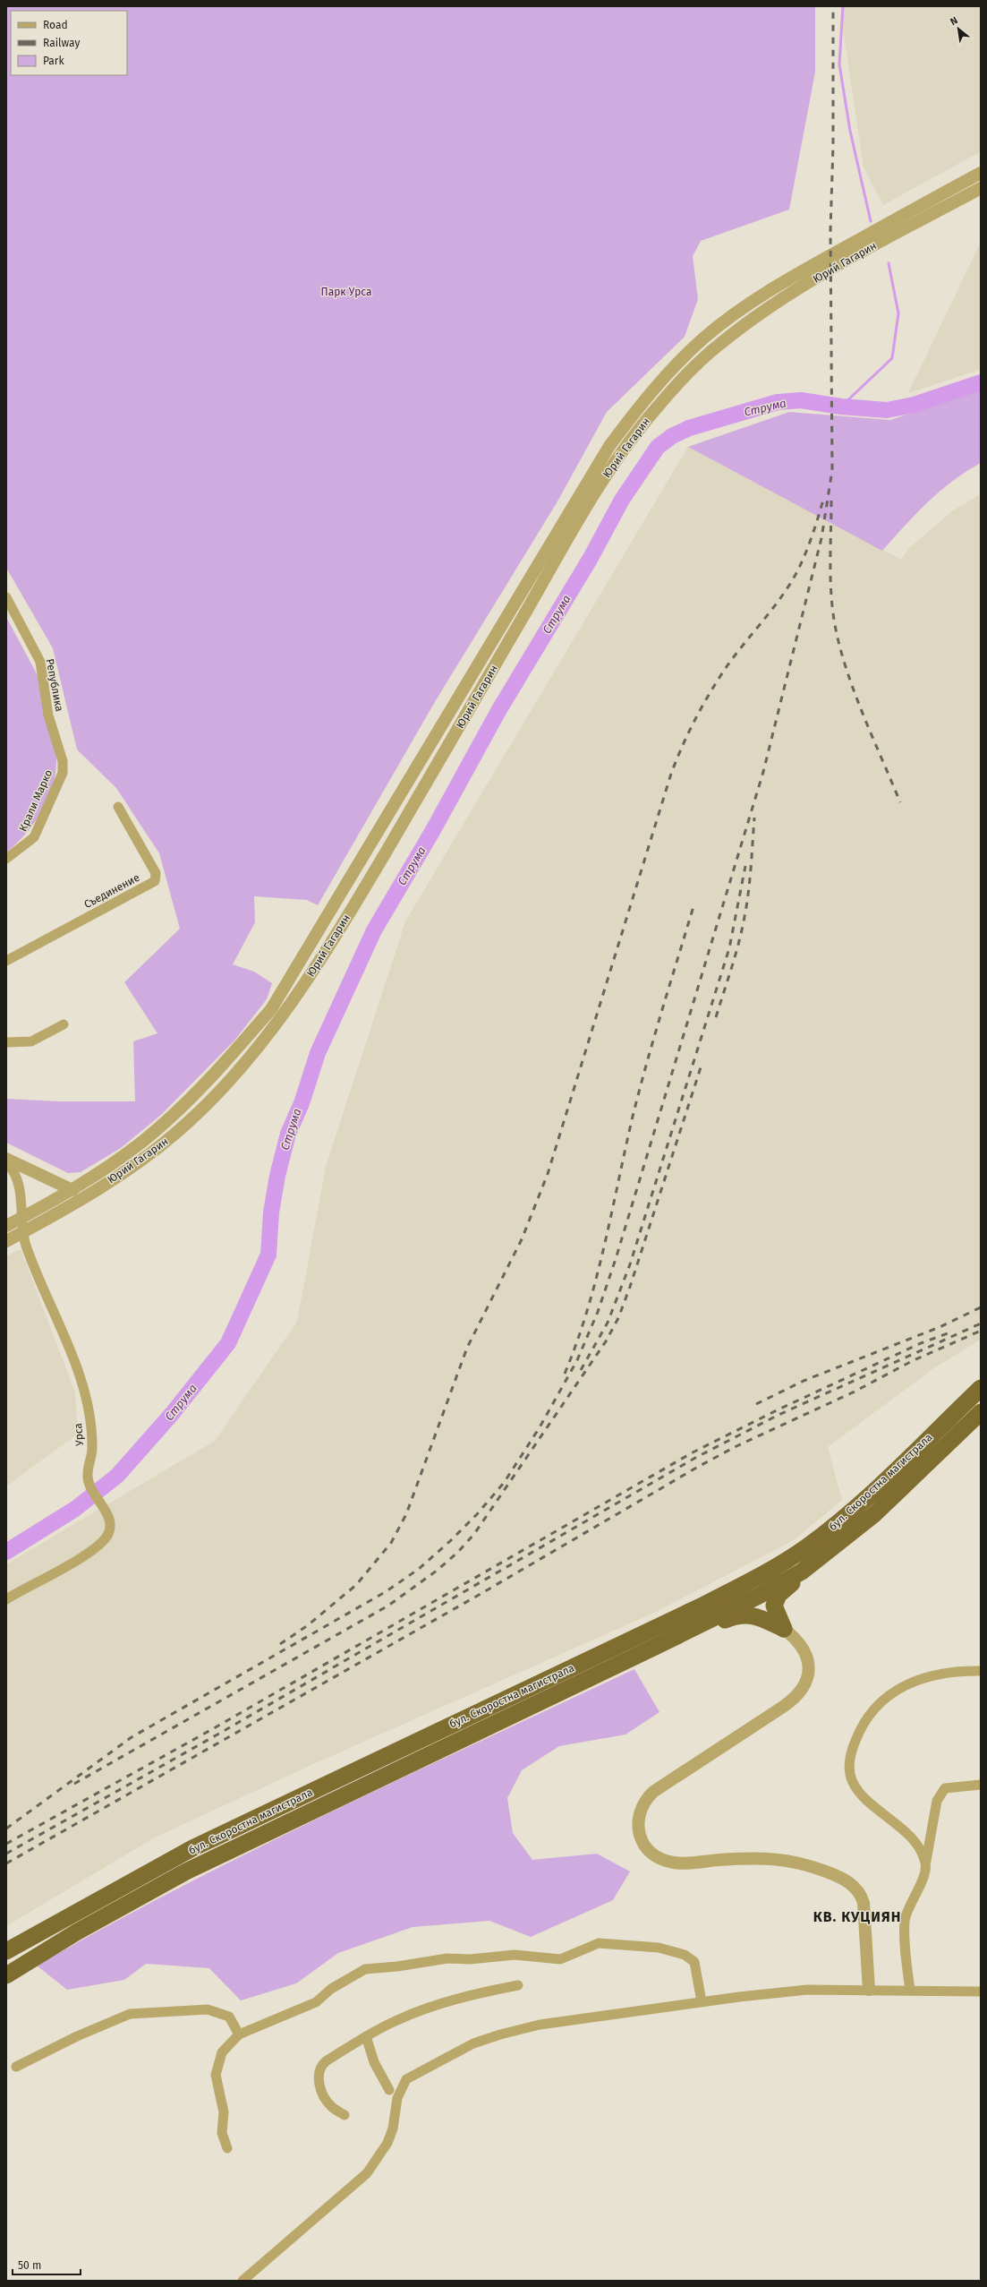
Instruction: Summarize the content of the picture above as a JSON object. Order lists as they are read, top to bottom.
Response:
{
  "streets": {
    "highway": ["бул. Скоростна магистрала"],
    "street": [
      "Юрий Гагарин",
      "Република",
      "Крали Марко",
      "Съединение",
      "Урса"
    ]
  },
  "crossings": [
    ["Юрий Гагарин", "Урса"],
    ["Република", "Крали Марко"]
  ],
  "districts": ["КВ. КУЦИЯН"],
  "water": ["Струма"],
  "parks": ["Парк Урса"],
  "legend": ["Road", "Railway", "Park"],
  "scale_bar": "50 m",
  "north": "top left"
}
